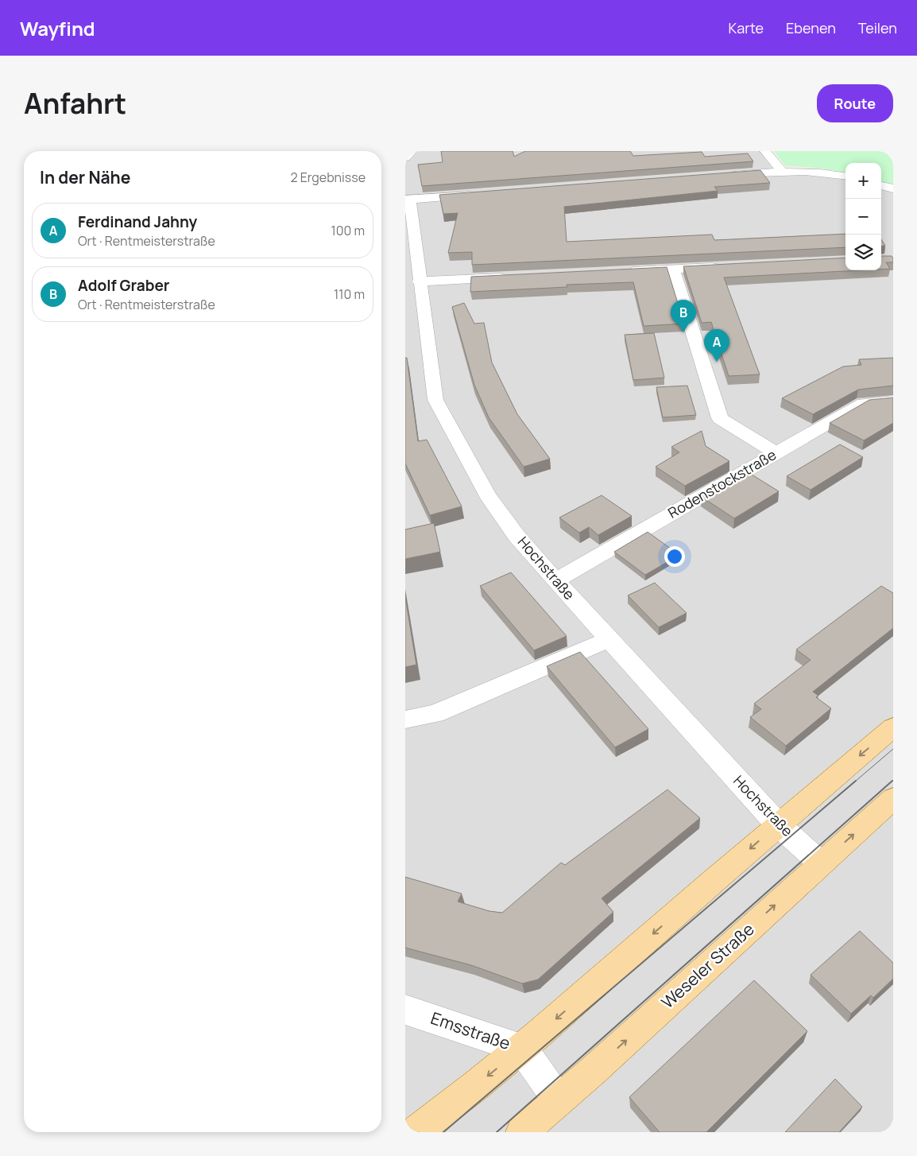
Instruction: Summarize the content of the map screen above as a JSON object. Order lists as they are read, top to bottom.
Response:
{
  "streets": {
    "main road": ["Weseler Straße"],
    "street": ["Rodenstockstraße", "Hochstraße", "Emsstraße"]
  },
  "crossings": [
    ["Rodenstockstraße", "Hochstraße"],
    ["Hochstraße", "Weseler Straße"],
    ["Weseler Straße", "Emsstraße"]
  ],
  "page": {
    "header": "Wayfind",
    "nav": ["Karte", "Ebenen", "Teilen"],
    "title": "Anfahrt",
    "buttons": "Route",
    "heading": ["In der Nähe", "2 Ergebnisse"],
    "map_buttons": ["+", "−"],
    "list": [
      {
        "mark": "A",
        "name": "Ferdinand Jahny",
        "note": "Ort · Rentmeisterstraße",
        "value": "100 m"
      },
      {
        "mark": "B",
        "name": "Adolf Graber",
        "note": "Ort · Rentmeisterstraße",
        "value": "110 m"
      }
    ],
    "pins": ["B", "A"]
  }
}
